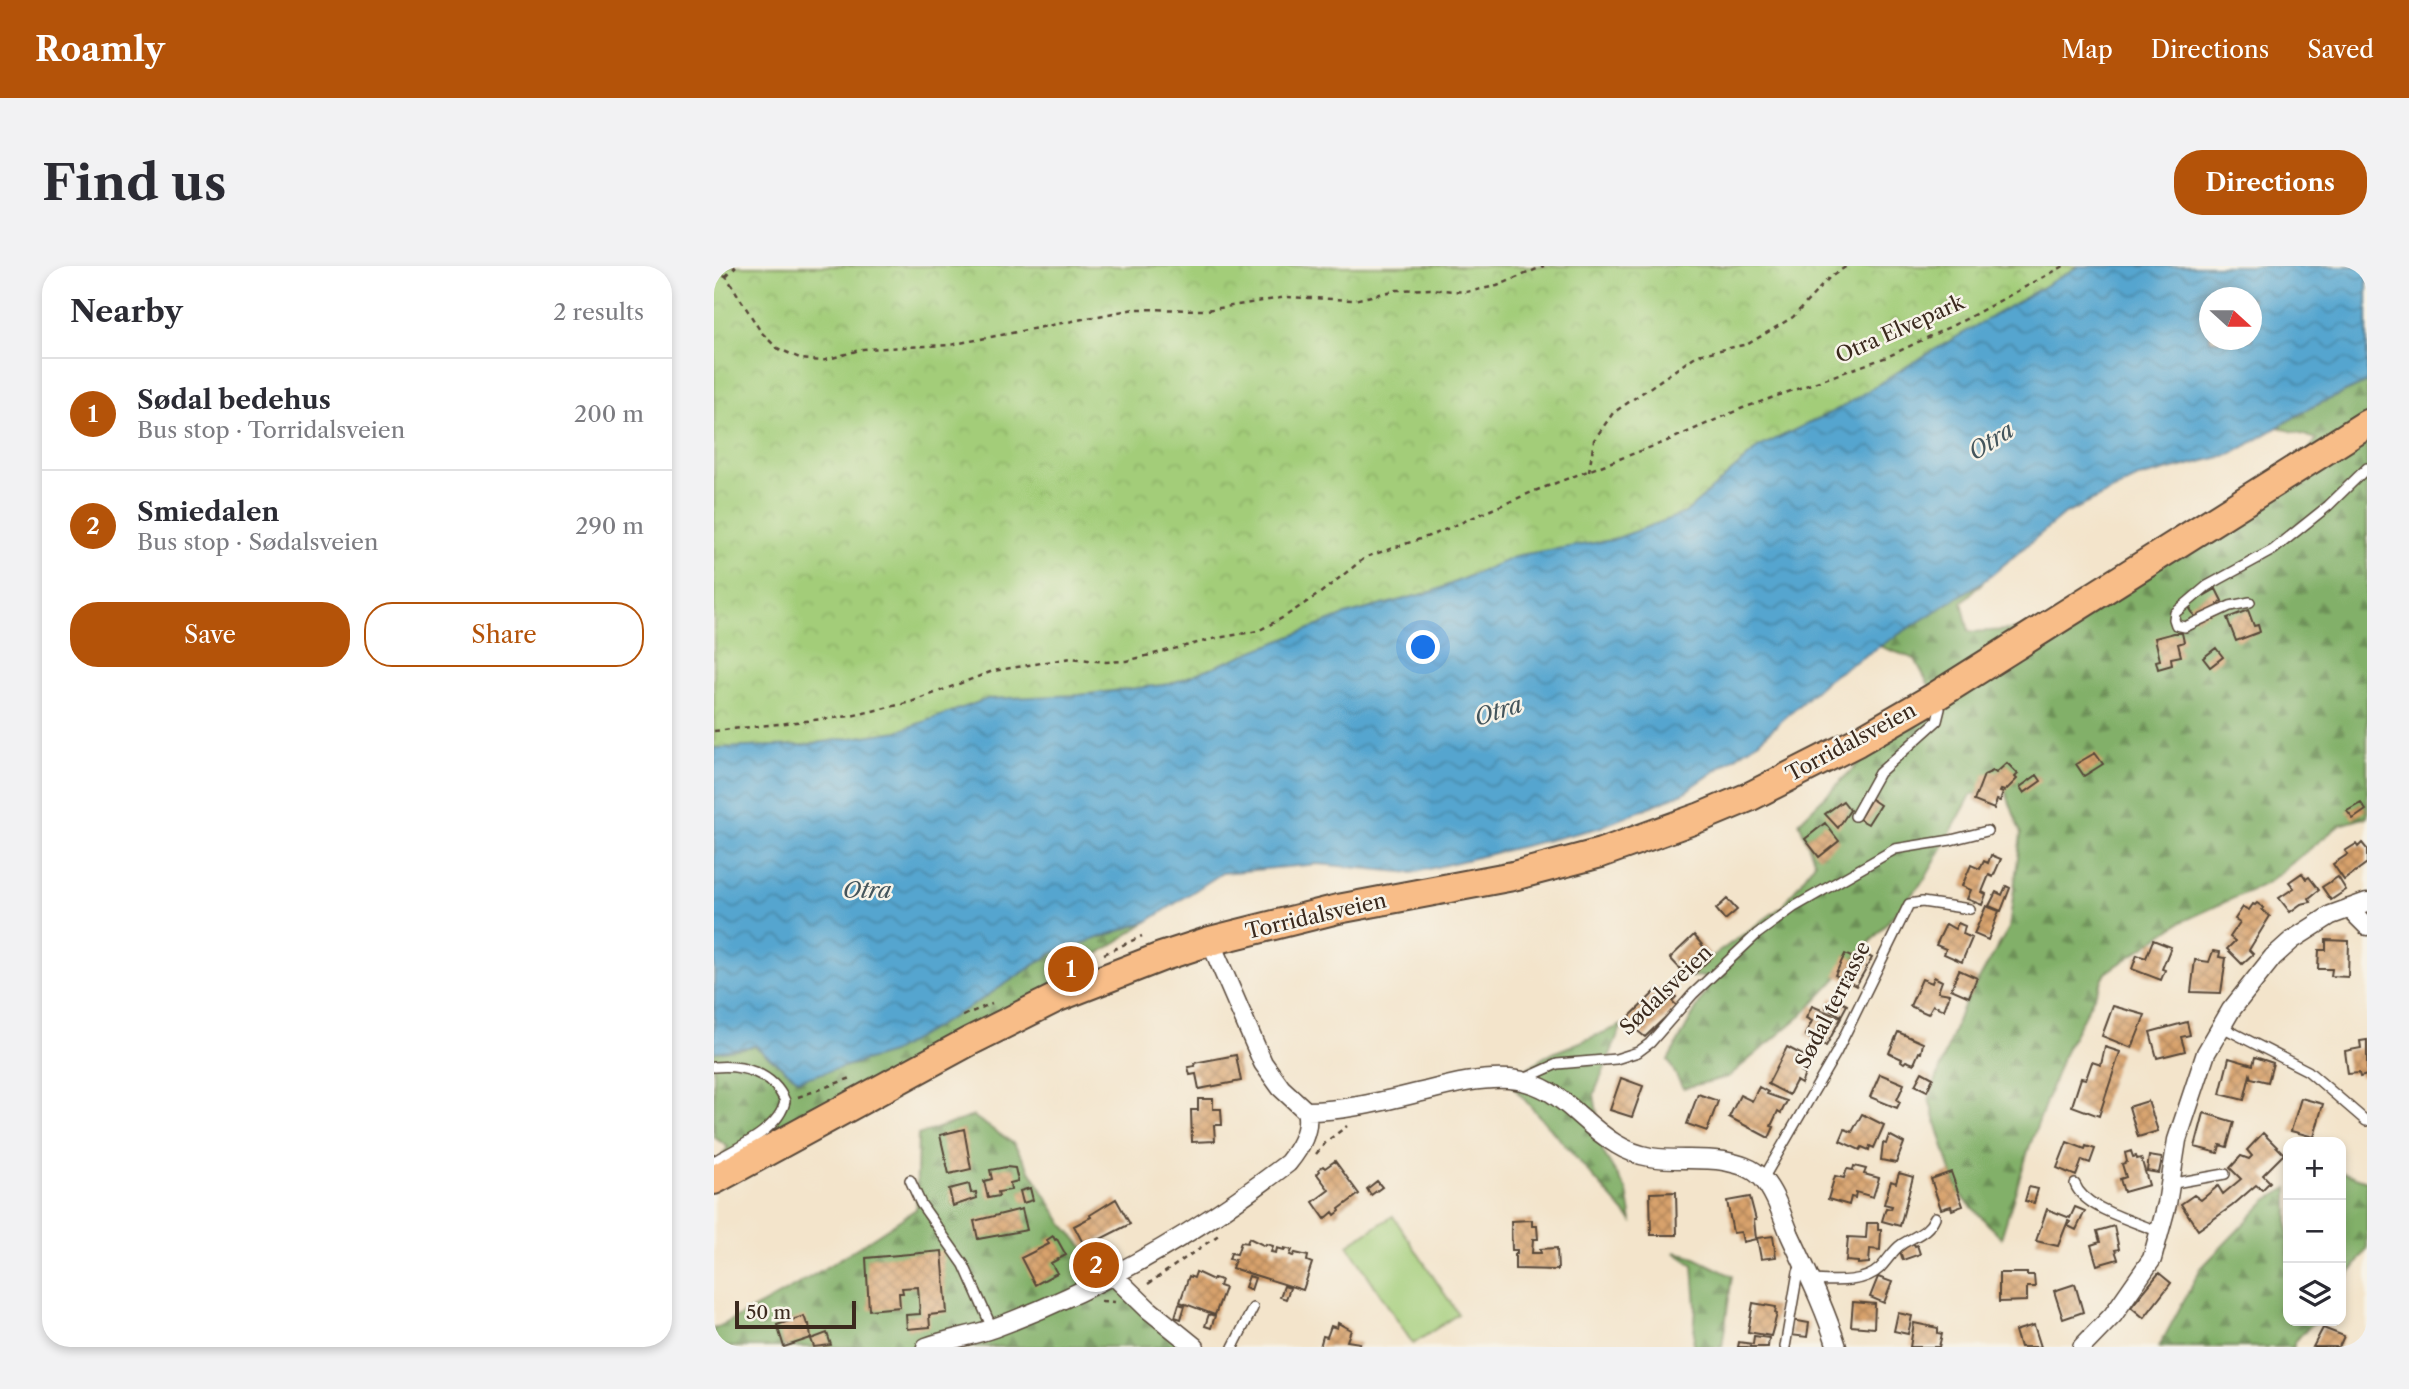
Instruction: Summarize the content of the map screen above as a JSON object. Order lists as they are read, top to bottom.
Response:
{
  "streets": {
    "main road": ["Torridalsveien"],
    "street": ["Sødalsveien"],
    "lane": ["Sødal terrasse"],
    "path": ["Otra Elvepark"]
  },
  "water": ["Otra"],
  "scale_bar": "50 m",
  "north": "right",
  "page": {
    "header": "Roamly",
    "nav": ["Map", "Directions", "Saved"],
    "buttons": [
      "Directions",
      ["Save", "Share"]
    ],
    "title": "Find us",
    "heading": ["Nearby", "2 results"],
    "list": [
      {
        "mark": "1",
        "name": "Sødal bedehus",
        "note": "Bus stop · Torridalsveien",
        "value": "200 m"
      },
      {
        "mark": "2",
        "name": "Smiedalen",
        "note": "Bus stop · Sødalsveien",
        "value": "290 m"
      }
    ],
    "pins": ["1", "2"],
    "map_buttons": ["+", "−"],
    "scale": "50 m"
  }
}
